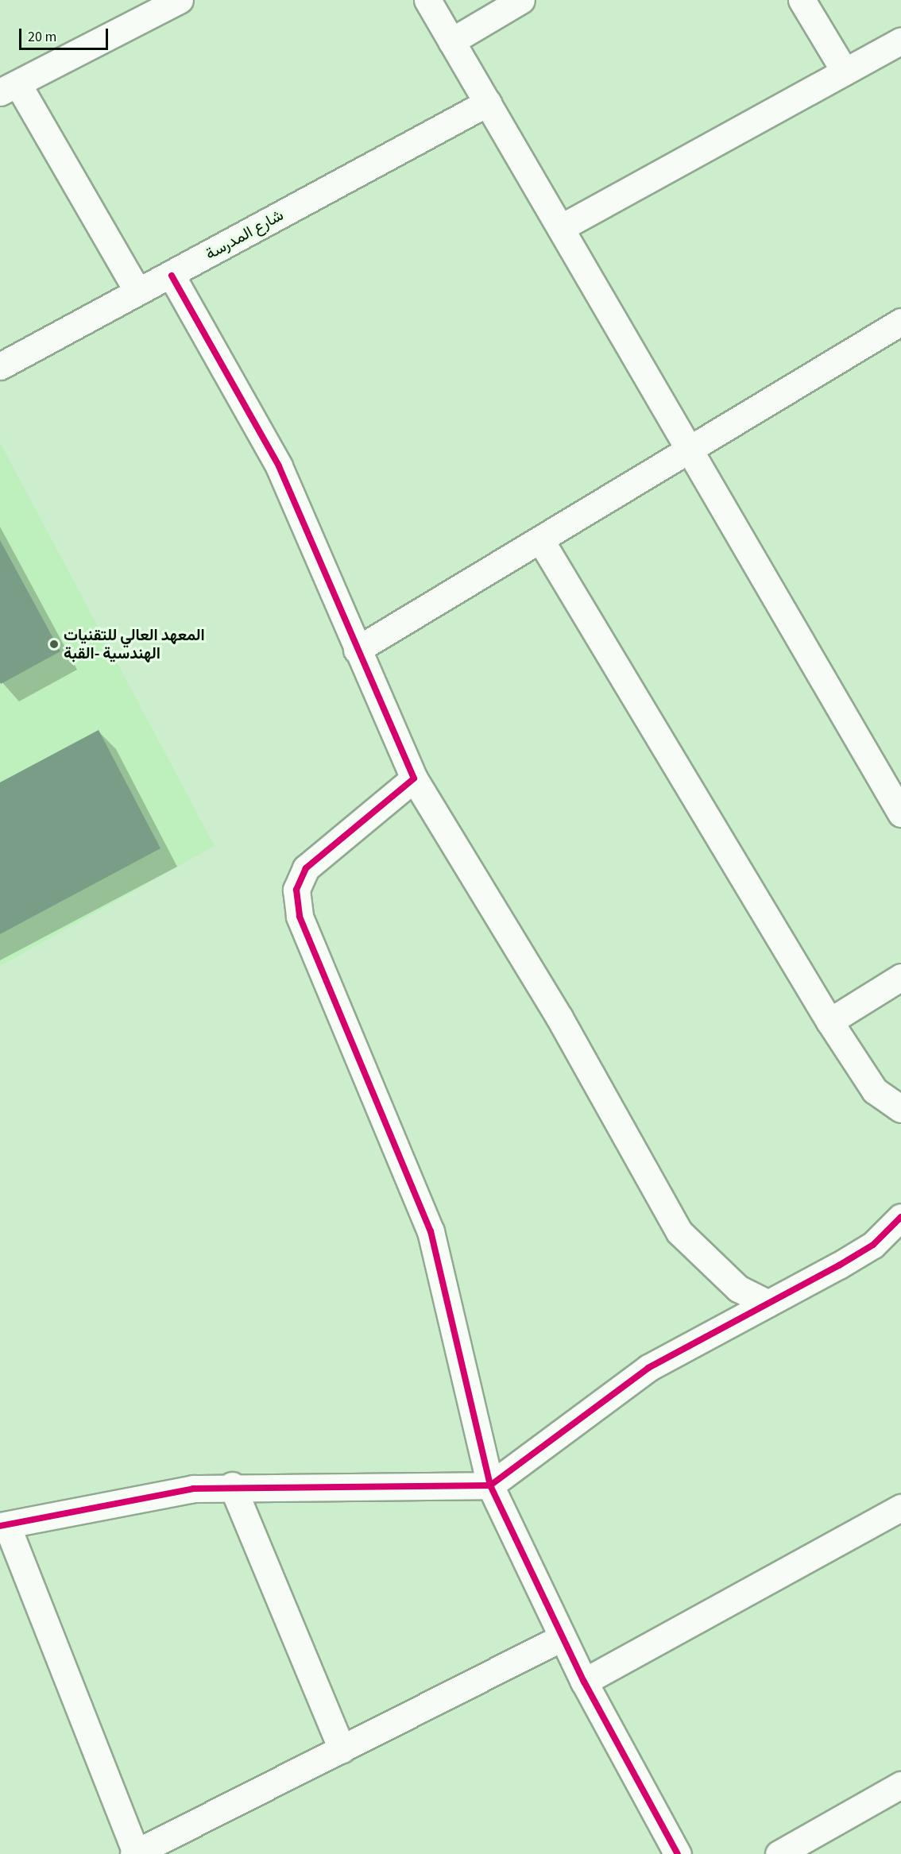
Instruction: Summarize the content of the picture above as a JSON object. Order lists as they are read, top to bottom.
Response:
{
  "streets": {
    "street": ["شارع المدرسة"]
  },
  "places": ["المعهد العالي للتقنيات الهندسية -القبة"],
  "scale_bar": "20 m"
}
